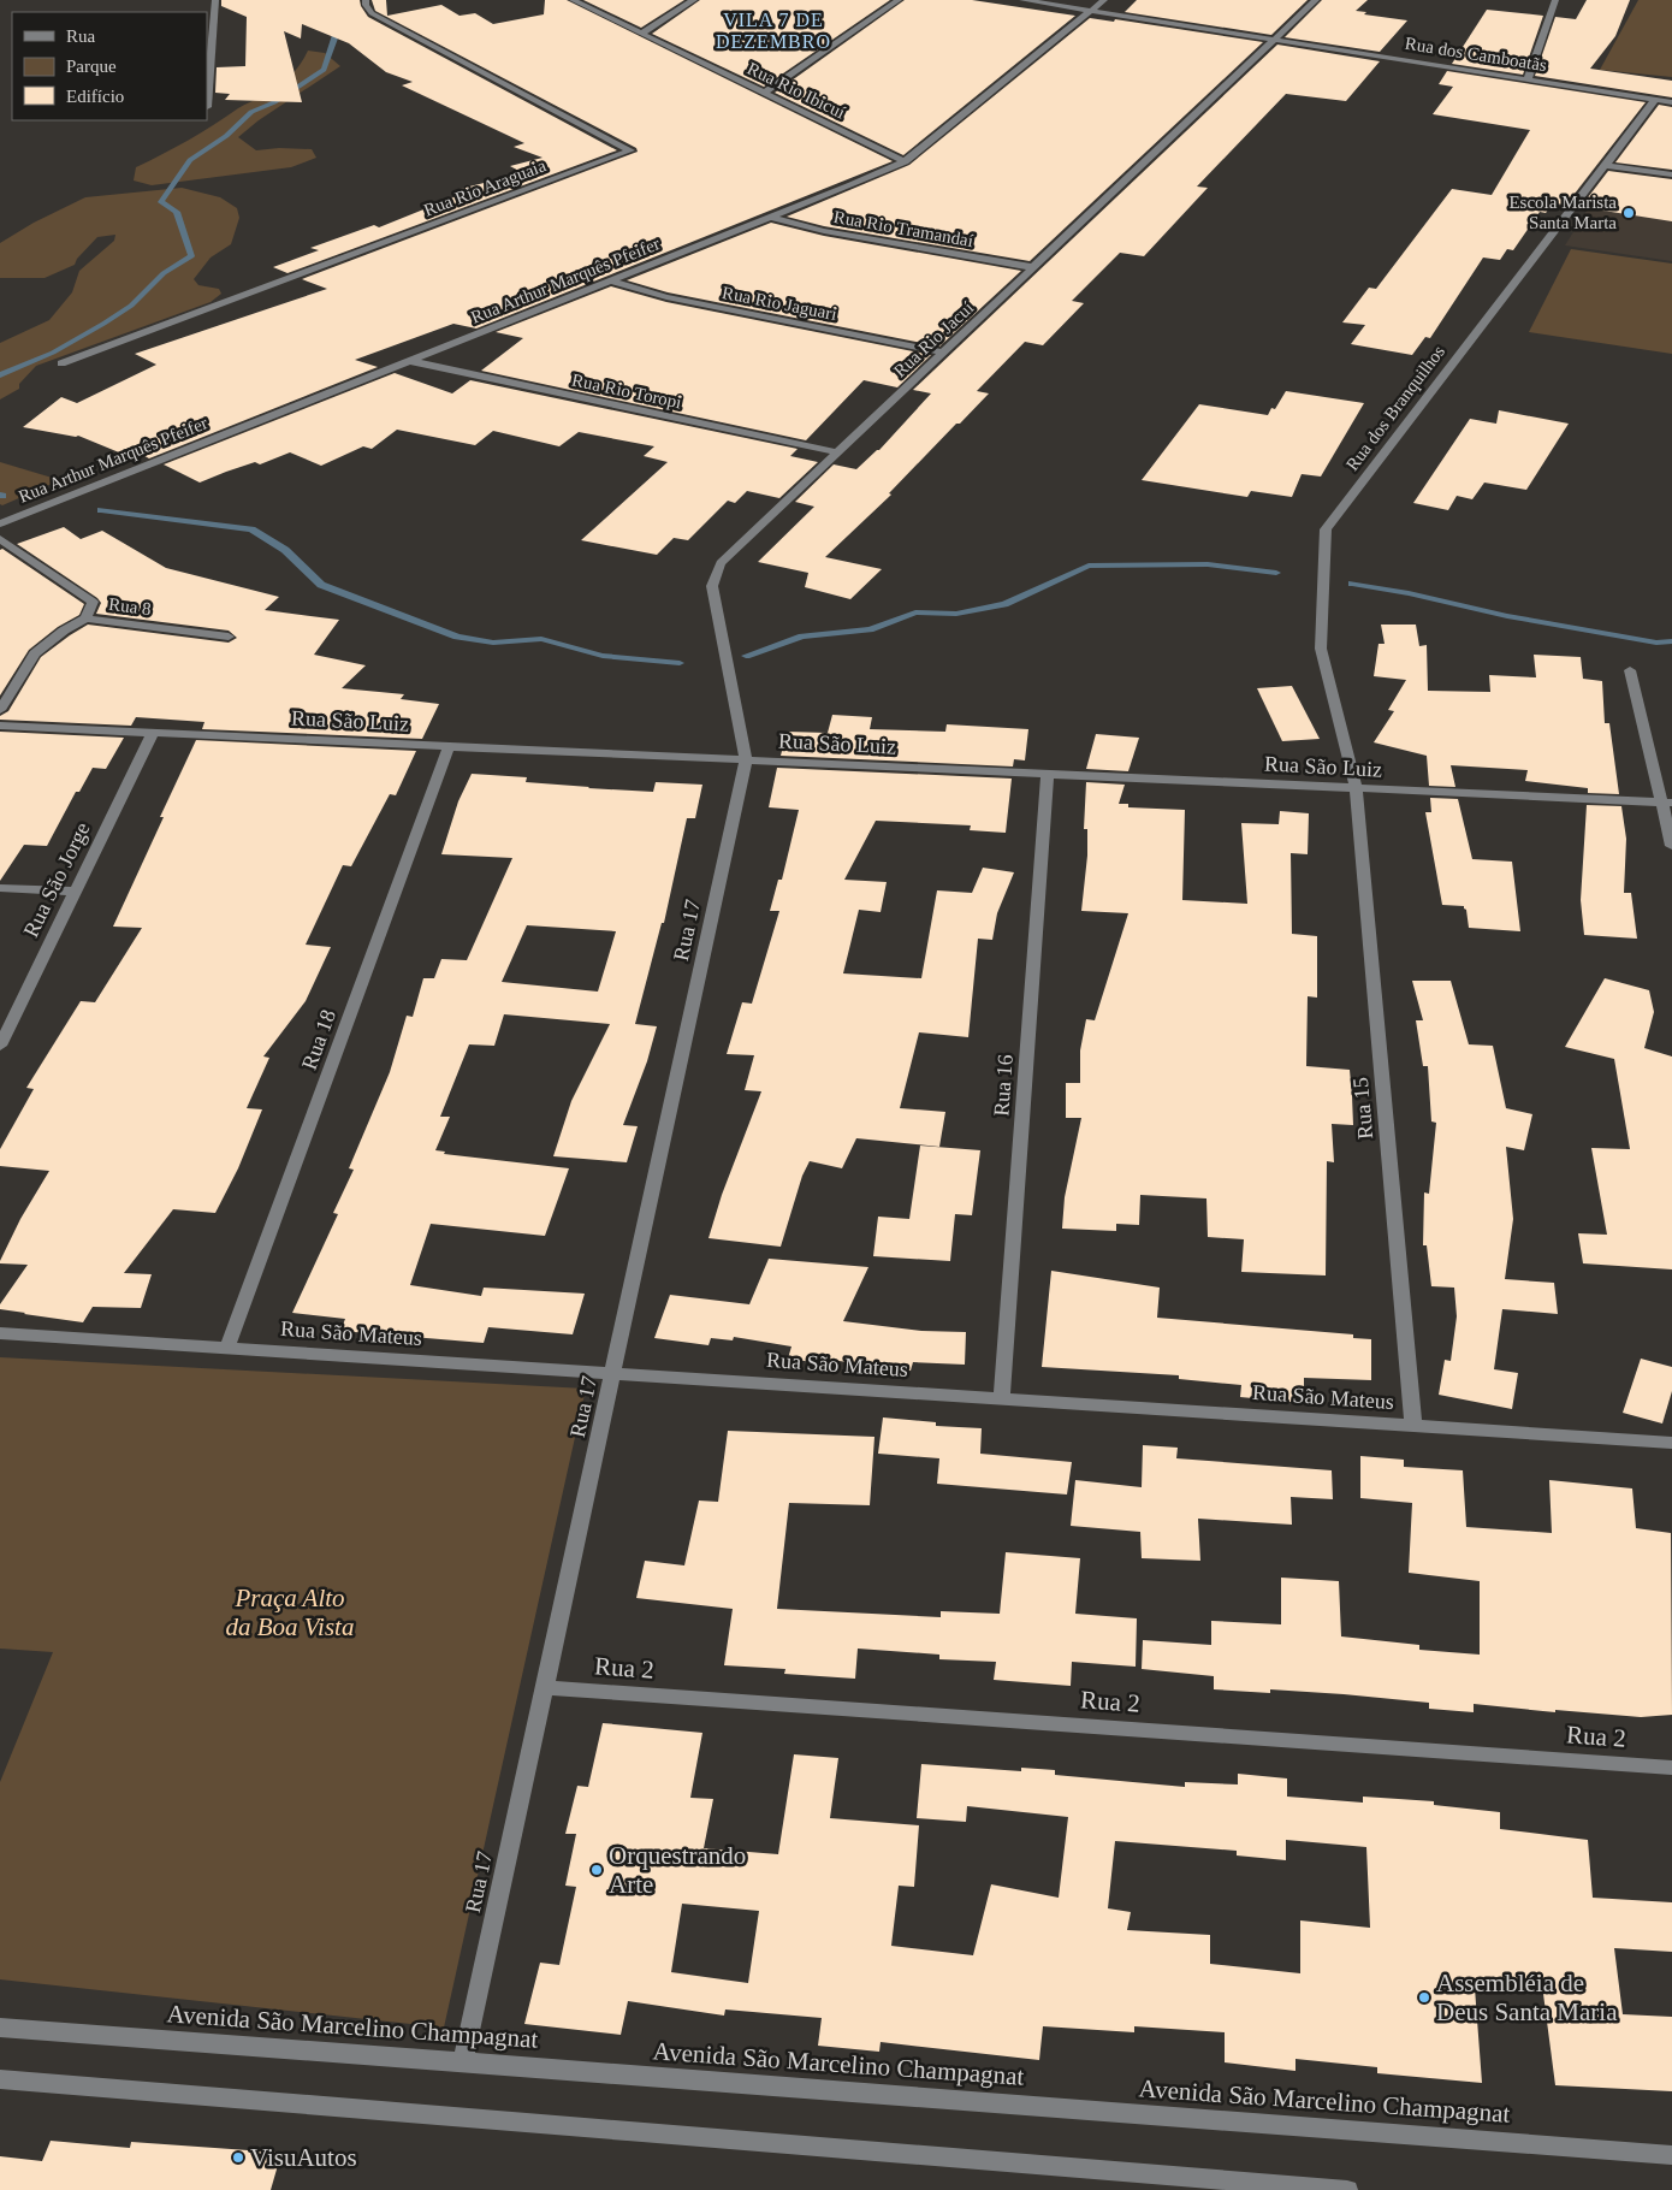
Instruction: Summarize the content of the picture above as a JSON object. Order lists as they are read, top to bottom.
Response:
{
  "streets": {
    "street": [
      "Rua dos Camboatãs",
      "Rua Rio Ibicuí",
      "Rua Rio Araguaia",
      "Rua Rio Tramandaí",
      "Rua Arthur Marquês Pfeifer",
      "Rua Rio Jaguari",
      "Rua Rio Jacuí",
      "Rua Rio Toropi",
      "Rua dos Branquilhos",
      "Rua 8",
      "Rua São Luiz",
      "Rua São Jorge",
      "Rua 17",
      "Rua 18",
      "Rua 16",
      "Rua 15",
      "Rua São Mateus",
      "Rua 2",
      "Avenida São Marcelino Champagnat"
    ]
  },
  "crossings": [
    ["Rua dos Camboatãs", "Rua Arthur Marquês Pfeifer"],
    ["Rua dos Camboatãs", "Rua Rio Jacuí"],
    ["Rua dos Camboatãs", "Rua dos Branquilhos"],
    ["Rua Rio Ibicuí", "Rua Arthur Marquês Pfeifer"],
    ["Rua Rio Tramandaí", "Rua Arthur Marquês Pfeifer"],
    ["Rua Rio Tramandaí", "Rua Rio Jacuí"],
    ["Rua Arthur Marquês Pfeifer", "Rua Rio Jaguari"],
    ["Rua Arthur Marquês Pfeifer", "Rua Rio Toropi"],
    ["Rua Rio Jaguari", "Rua Rio Jacuí"],
    ["Rua Rio Jacuí", "Rua Rio Toropi"],
    ["Rua Rio Jacuí", "Rua São Luiz"],
    ["Rua Rio Jacuí", "Rua 17"],
    ["Rua dos Branquilhos", "Rua São Luiz"],
    ["Rua dos Branquilhos", "Rua 15"],
    ["Rua São Luiz", "Rua São Jorge"],
    ["Rua São Luiz", "Rua 17"],
    ["Rua São Luiz", "Rua 18"],
    ["Rua São Luiz", "Rua 16"],
    ["Rua São Luiz", "Rua 15"],
    ["Rua 17", "Rua São Mateus"],
    ["Rua 17", "Rua 2"],
    ["Rua 17", "Avenida São Marcelino Champagnat"],
    ["Rua 18", "Rua São Mateus"],
    ["Rua 16", "Rua São Mateus"],
    ["Rua 15", "Rua São Mateus"]
  ],
  "districts": ["VILA 7 DE DEZEMBRO"],
  "parks": ["Praça Alto da Boa Vista"],
  "places": [
    "Escola Marista Santa Marta",
    "Orquestrando Arte",
    "Assembléia de Deus Santa Maria",
    "VisuAutos"
  ],
  "legend": ["Rua", "Parque", "Edifício"]
}
